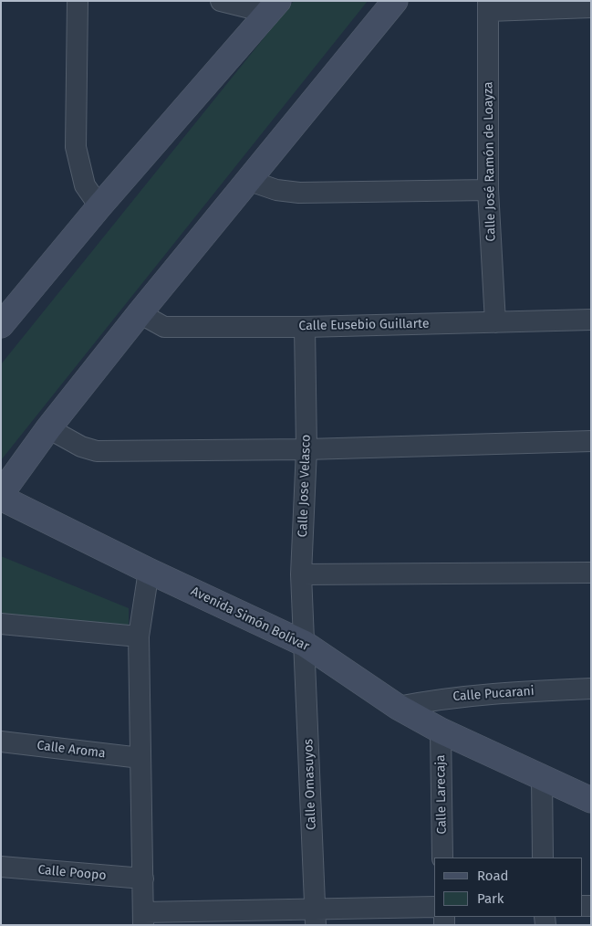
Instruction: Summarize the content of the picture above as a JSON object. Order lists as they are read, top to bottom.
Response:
{
  "streets": {
    "street": [
      "Calle José Ramón de Loayza",
      "Calle Eusebio Guillarte",
      "Calle Jose Velasco",
      "Avenida Simón Bolívar",
      "Calle Pucarani",
      "Calle Aroma",
      "Calle Omasuyos",
      "Calle Larecaja",
      "Calle Poopo"
    ]
  },
  "crossings": [
    ["Calle José Ramón de Loayza", "Calle Eusebio Guillarte"],
    ["Calle Eusebio Guillarte", "Calle Jose Velasco"],
    ["Calle Jose Velasco", "Avenida Simón Bolívar"],
    ["Calle Jose Velasco", "Calle Omasuyos"],
    ["Avenida Simón Bolívar", "Calle Pucarani"],
    ["Avenida Simón Bolívar", "Calle Omasuyos"],
    ["Avenida Simón Bolívar", "Calle Larecaja"]
  ],
  "legend": ["Road", "Park"]
}
